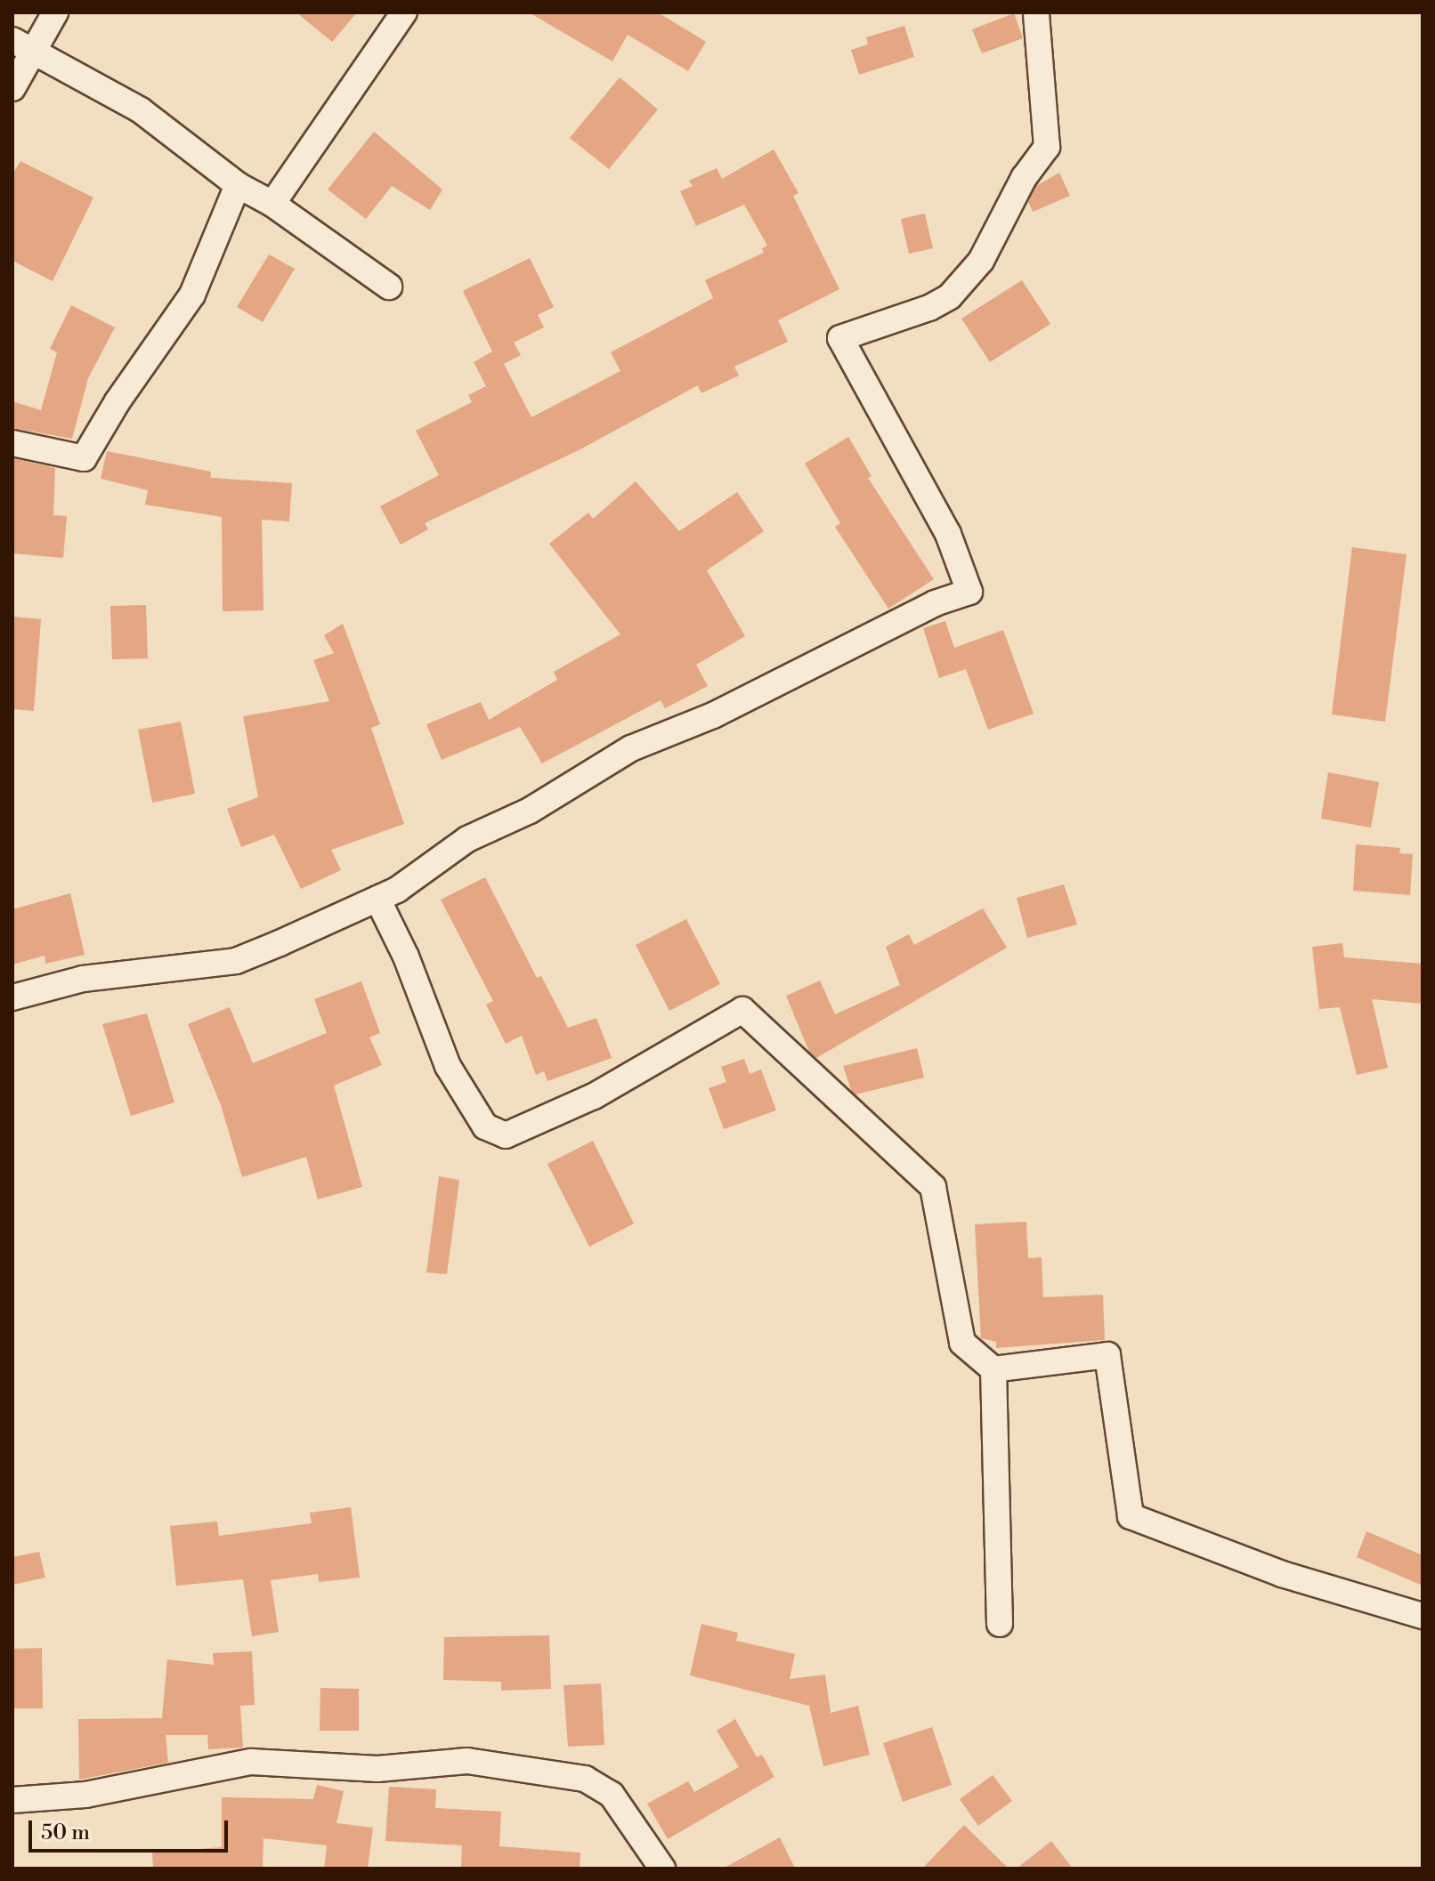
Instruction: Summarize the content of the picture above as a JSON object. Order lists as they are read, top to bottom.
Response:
{
  "scale_bar": "50 m"
}
